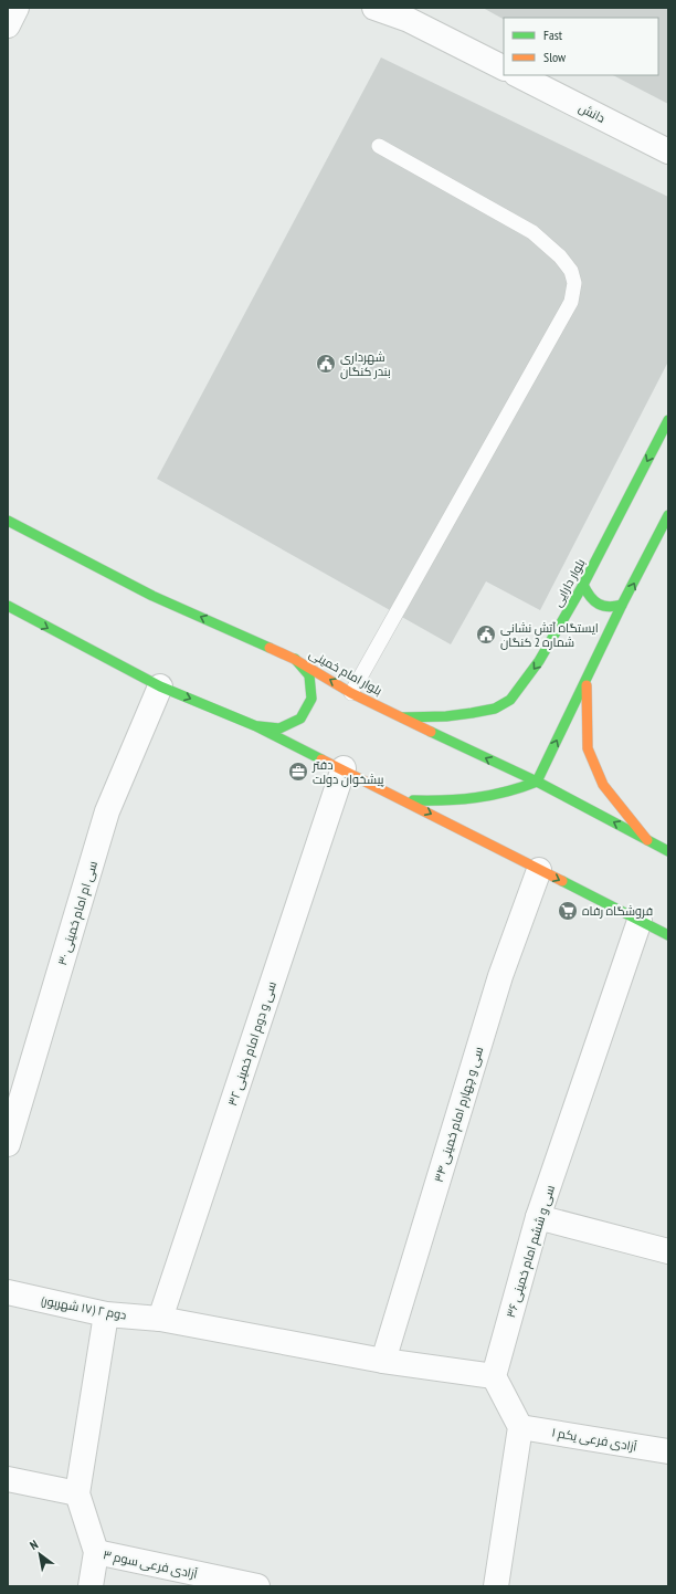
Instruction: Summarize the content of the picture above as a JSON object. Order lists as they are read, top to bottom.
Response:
{
  "streets": {
    "main road": ["بلوار دارایی", "بلوار امام خمینی"],
    "street": [
      "دانش",
      "سی ام امام خمینی ۳۰",
      "سی و دوم امام خمینی ۳۲",
      "سی و چهارم امام خمینی ۳۴",
      "سی و ششم امام خمینی ۳۶",
      "دوم ۲ (۱۷ شهریور)",
      "آزادی فرعی یکم ۱",
      "آزادی فرعی سوم ۳"
    ]
  },
  "crossings": [
    ["بلوار دارایی", "بلوار امام خمینی"],
    ["سی و دوم امام خمینی ۳۲", "دوم ۲ (۱۷ شهریور)"],
    ["سی و چهارم امام خمینی ۳۴", "دوم ۲ (۱۷ شهریور)"],
    ["سی و ششم امام خمینی ۳۶", "دوم ۲ (۱۷ شهریور)"]
  ],
  "places": {
    "public building": ["شهرداری بندر کنگان", "ایستگاه آتش نشانی شماره 2 کنگان"],
    "office": ["دفتر پیشخوان دولت"],
    "supermarket": ["فروشگاه رفاه"]
  },
  "legend": ["Fast", "Slow"],
  "north": "top left"
}
